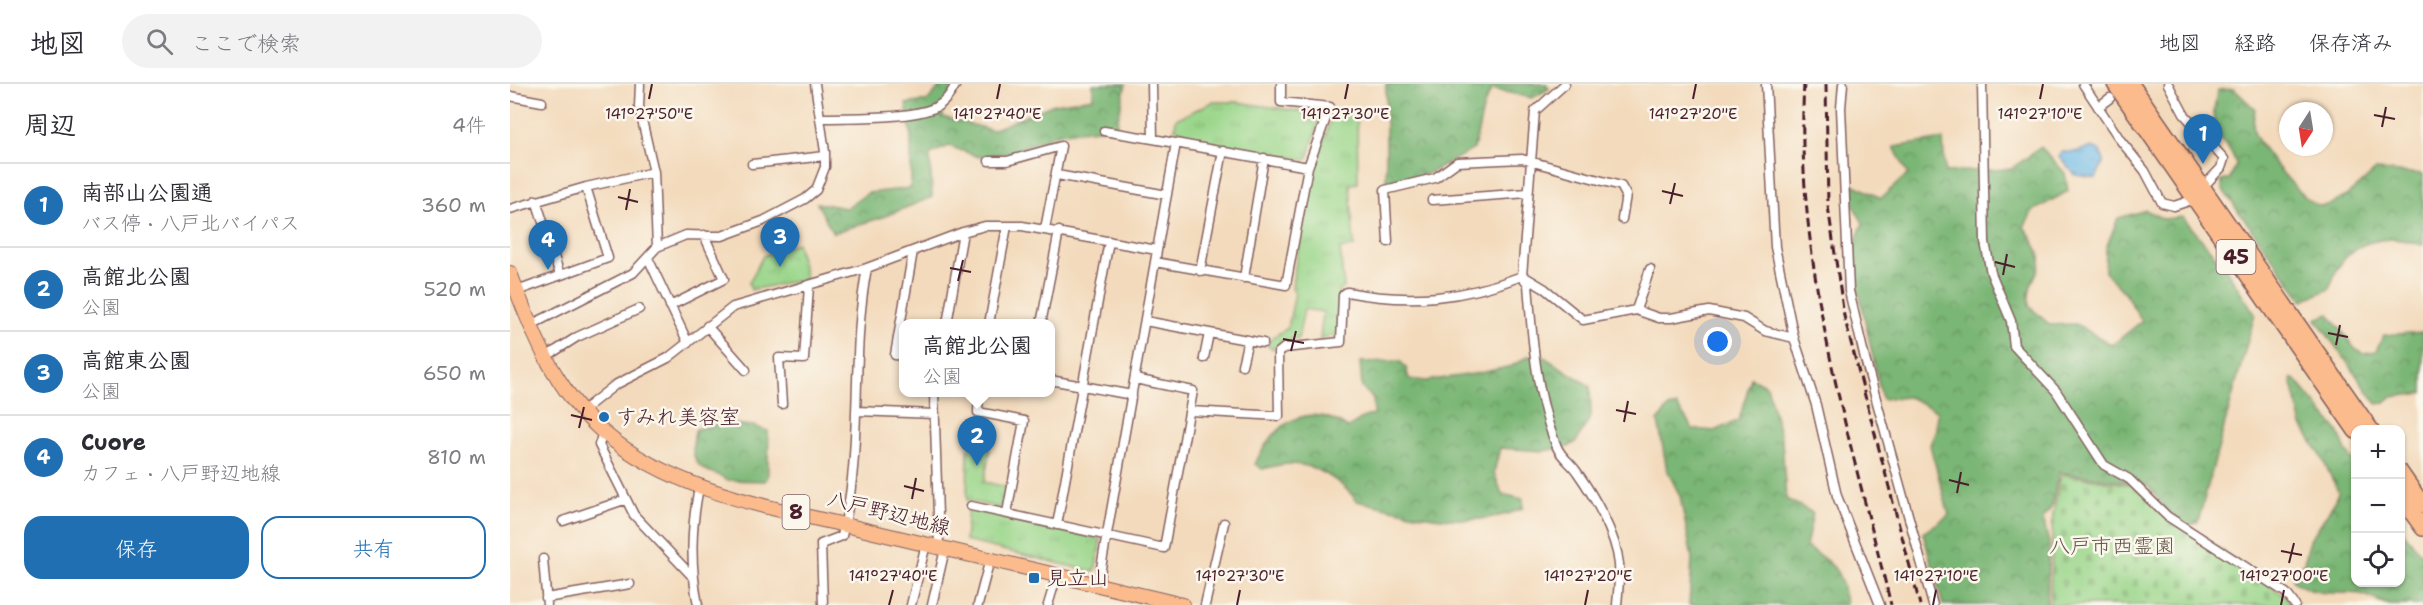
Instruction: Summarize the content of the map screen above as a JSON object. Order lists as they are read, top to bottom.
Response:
{
  "streets": {
    "highway": ["45"],
    "main road": ["8", "八戸野辺地線"]
  },
  "parks": ["八戸市西霊園"],
  "places": {
    "other": ["すみれ美容室"],
    "transit": ["見立山"]
  },
  "north": "bottom",
  "page": {
    "header": "地図",
    "search": "ここで検索",
    "nav": ["地図", "経路", "保存済み"],
    "heading": ["周辺", "4件"],
    "pins": [
      "1",
      "3",
      "4",
      "2"
    ],
    "list": [
      {
        "mark": "1",
        "name": "南部山公園通",
        "note": "バス停 · 八戸北バイパス",
        "value": "360 m"
      },
      {
        "mark": "2",
        "name": "高館北公園",
        "note": "公園",
        "value": "520 m"
      },
      {
        "mark": "3",
        "name": "高館東公園",
        "note": "公園",
        "value": "650 m"
      },
      {
        "mark": "4",
        "name": "Cuore",
        "note": "カフェ · 八戸野辺地線",
        "value": "810 m"
      }
    ],
    "popup": ["高館北公園", "公園"],
    "map_buttons": ["+", "−"],
    "buttons": ["保存", "共有"]
  },
  "coordinates": [
    "141°27'50\"E",
    "141°27'40\"E",
    "141°27'30\"E",
    "141°27'20\"E",
    "141°27'10\"E",
    "141°27'00\"E"
  ]
}
